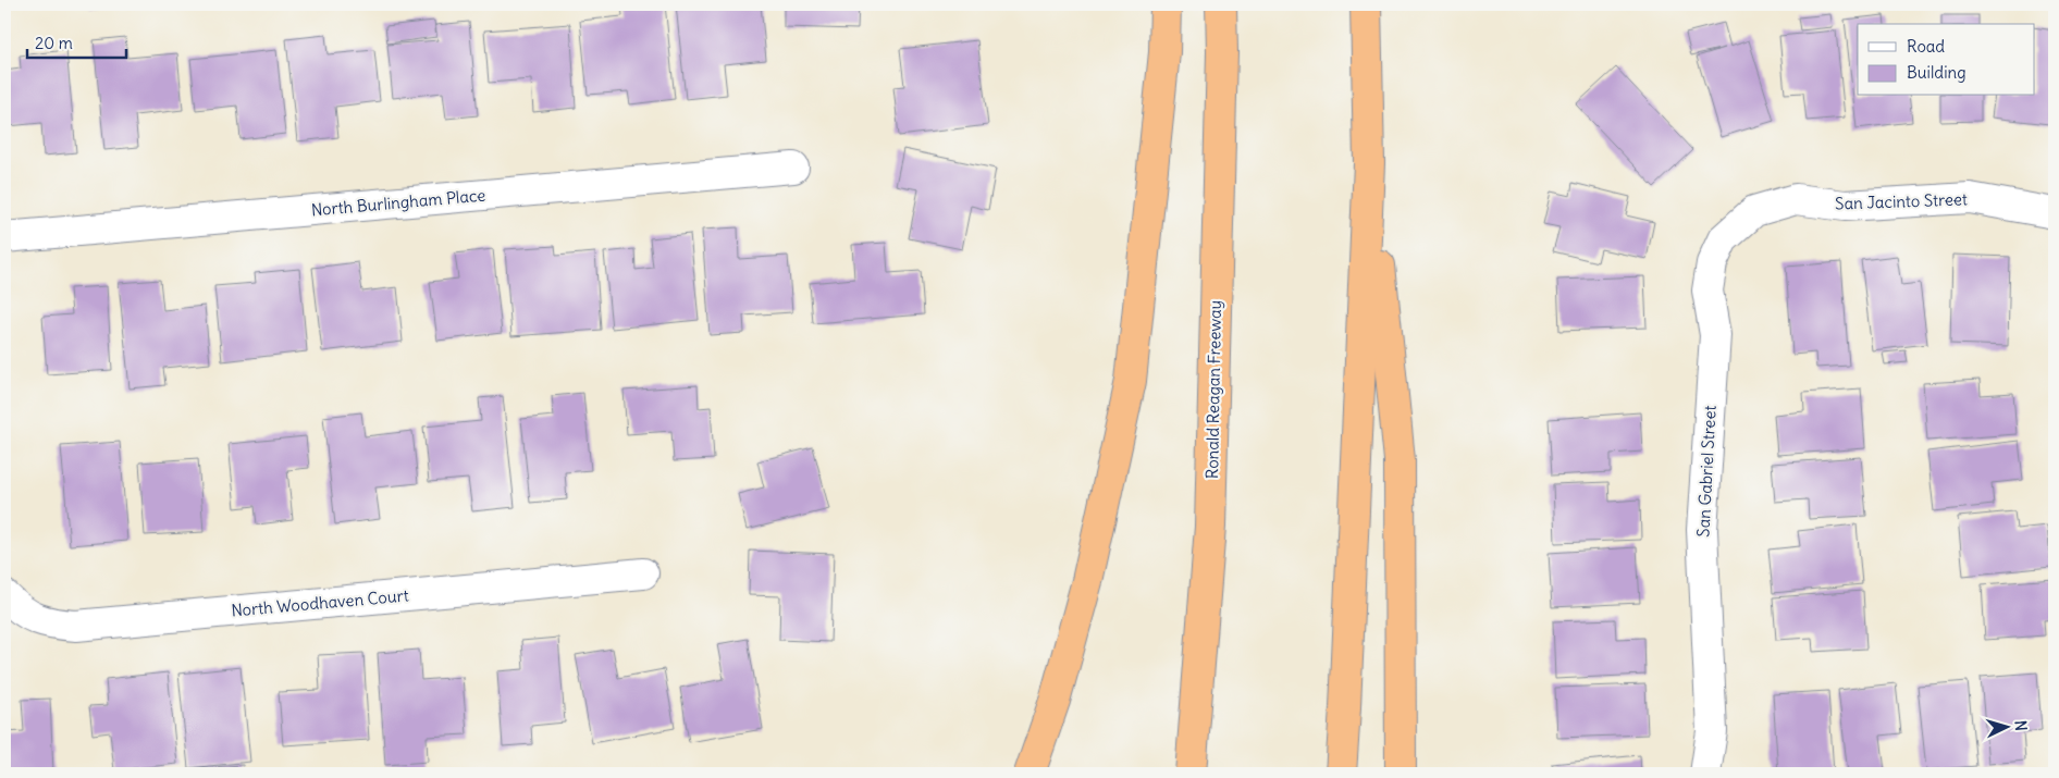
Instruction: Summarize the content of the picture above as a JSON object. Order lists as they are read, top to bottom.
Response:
{
  "streets": {
    "highway": ["Ronald Reagan Freeway"],
    "street": [
      "San Jacinto Street",
      "North Burlingham Place",
      "San Gabriel Street",
      "North Woodhaven Court"
    ]
  },
  "crossings": [
    ["San Jacinto Street", "San Gabriel Street"]
  ],
  "legend": ["Road", "Building"],
  "scale_bar": "20 m",
  "north": "right"
}
